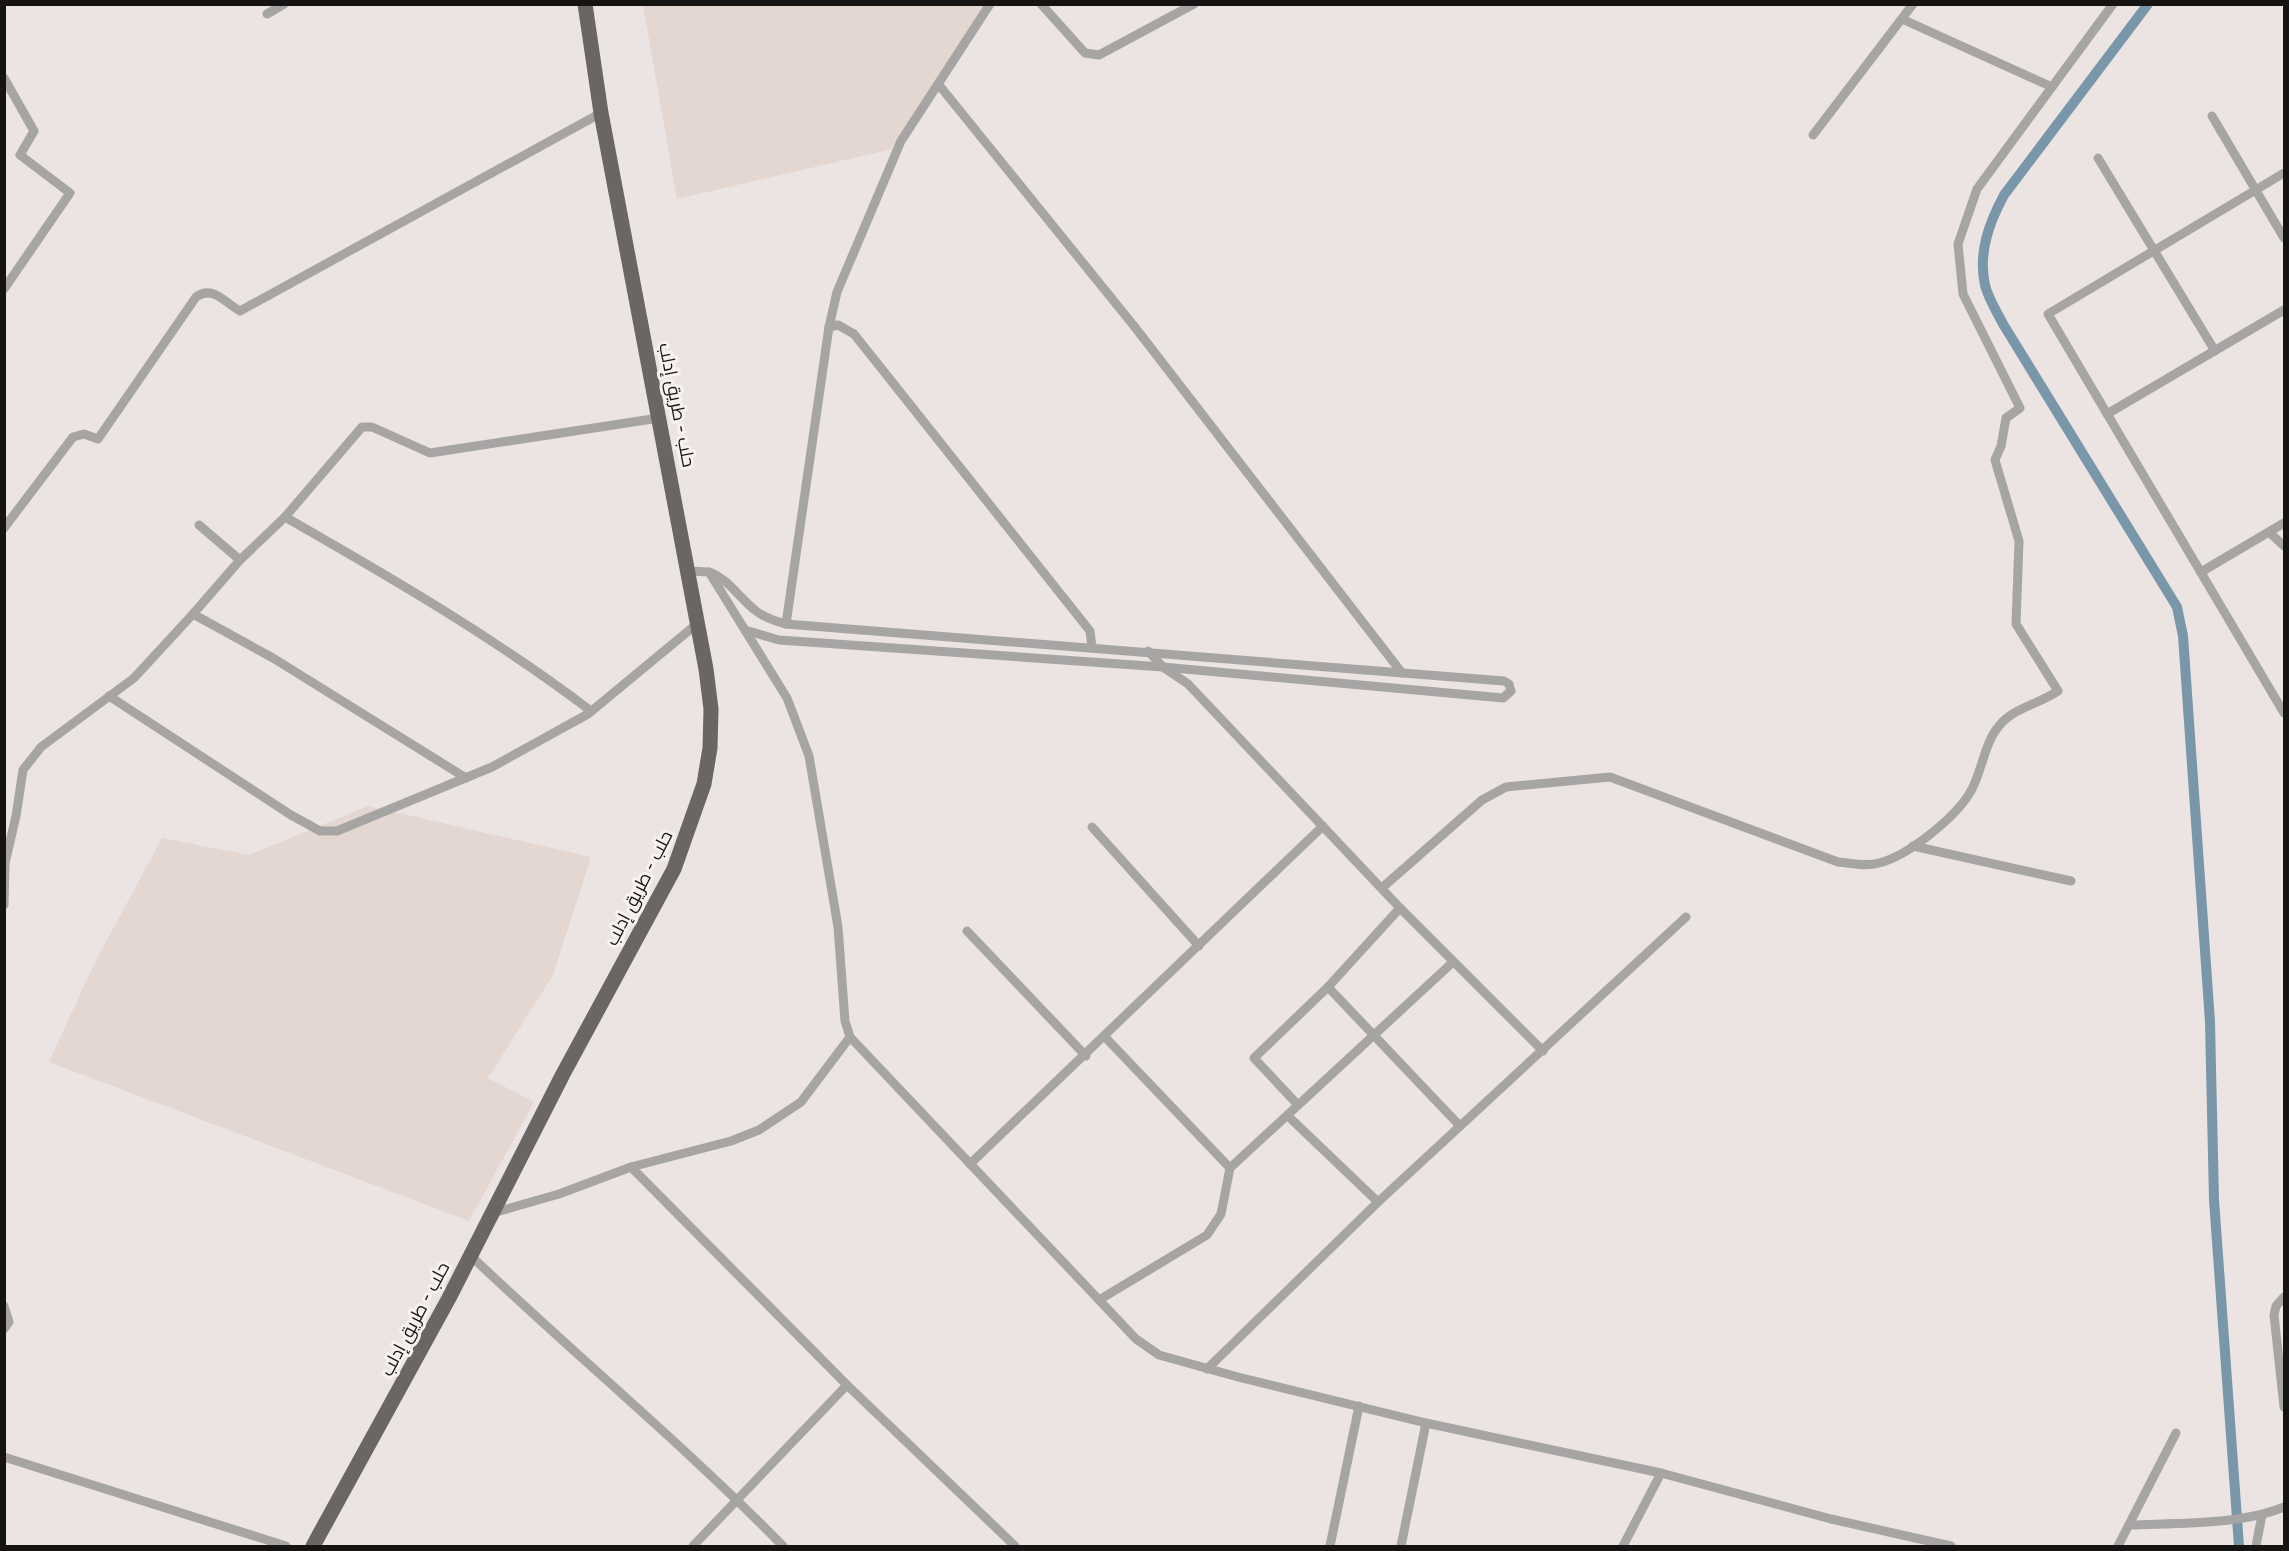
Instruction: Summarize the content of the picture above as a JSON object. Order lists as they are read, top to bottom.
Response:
{
  "streets": {
    "highway": ["حلب - طريق إدلب"]
  }
}
